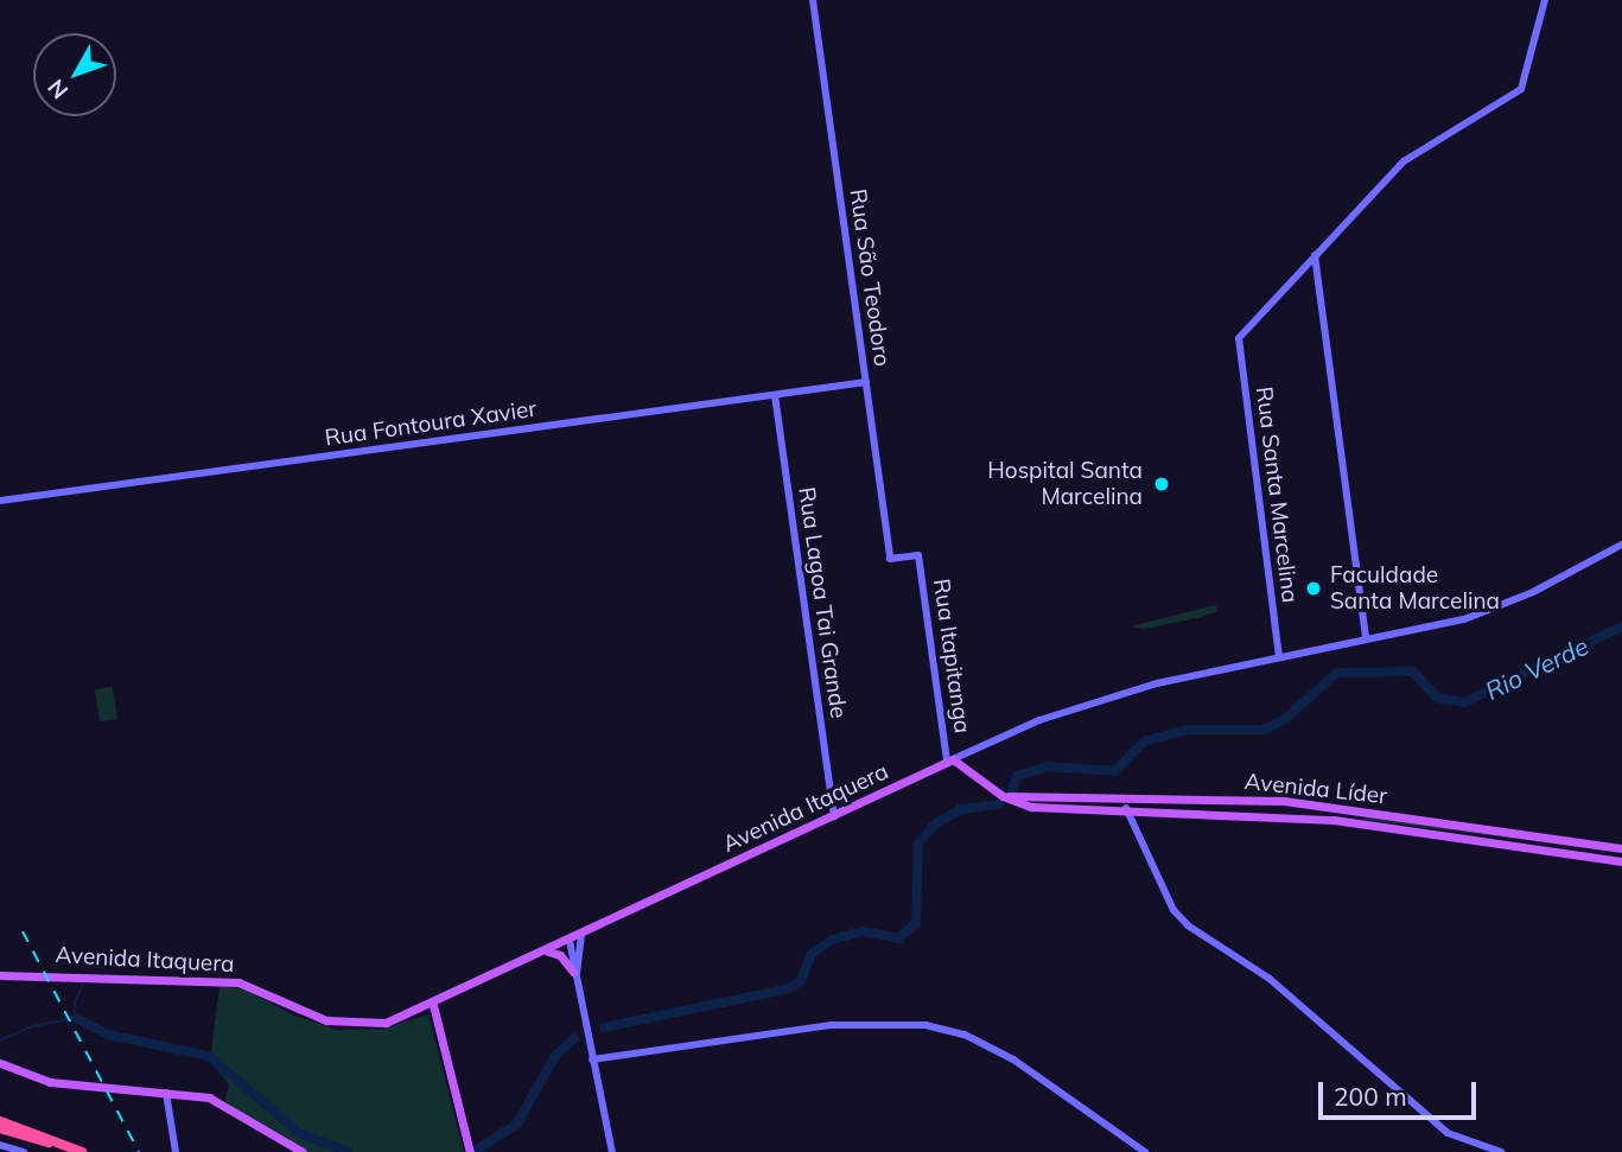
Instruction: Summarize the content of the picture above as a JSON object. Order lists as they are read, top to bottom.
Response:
{
  "streets": {
    "main road": ["Avenida Líder", "Avenida Itaquera"],
    "street": [
      "Rua São Teodoro",
      "Rua Fontoura Xavier",
      "Rua Santa Marcelina",
      "Rua Lagoa Tai Grande",
      "Rua Itapitanga"
    ]
  },
  "crossings": [
    ["Rua São Teodoro", "Rua Fontoura Xavier"],
    ["Rua São Teodoro", "Rua Itapitanga"],
    ["Rua Fontoura Xavier", "Rua Lagoa Tai Grande"],
    ["Rua Lagoa Tai Grande", "Avenida Itaquera"],
    ["Rua Itapitanga", "Avenida Itaquera"]
  ],
  "water": ["Rio Verde"],
  "places": ["Hospital Santa Marcelina", "Faculdade Santa Marcelina"],
  "scale_bar": "200 m",
  "north": "bottom left"
}
